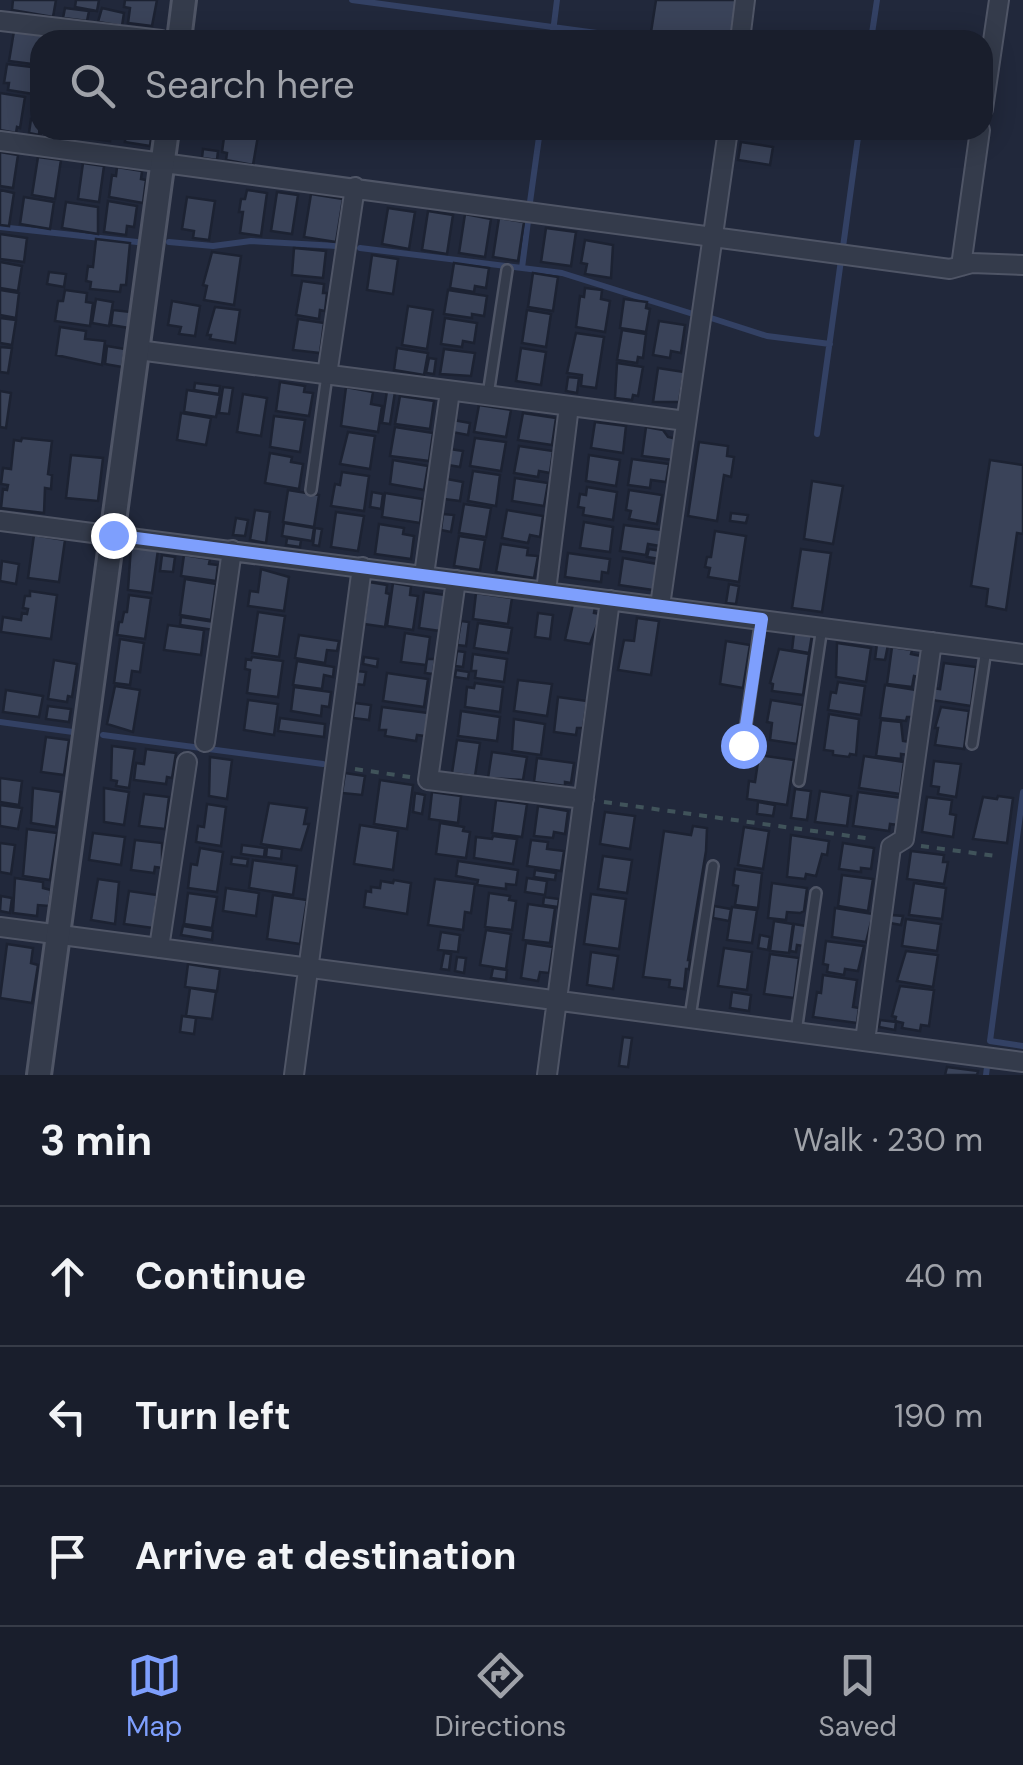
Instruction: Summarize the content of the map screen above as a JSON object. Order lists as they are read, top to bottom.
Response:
{
  "page": {
    "search": "Search here",
    "heading": ["3 min", "Walk · 230 m"],
    "list": [
      ["Continue", "40 m"],
      ["Turn left", "190 m"],
      "Arrive at destination"
    ],
    "nav": ["Map", "Directions", "Saved"]
  }
}
